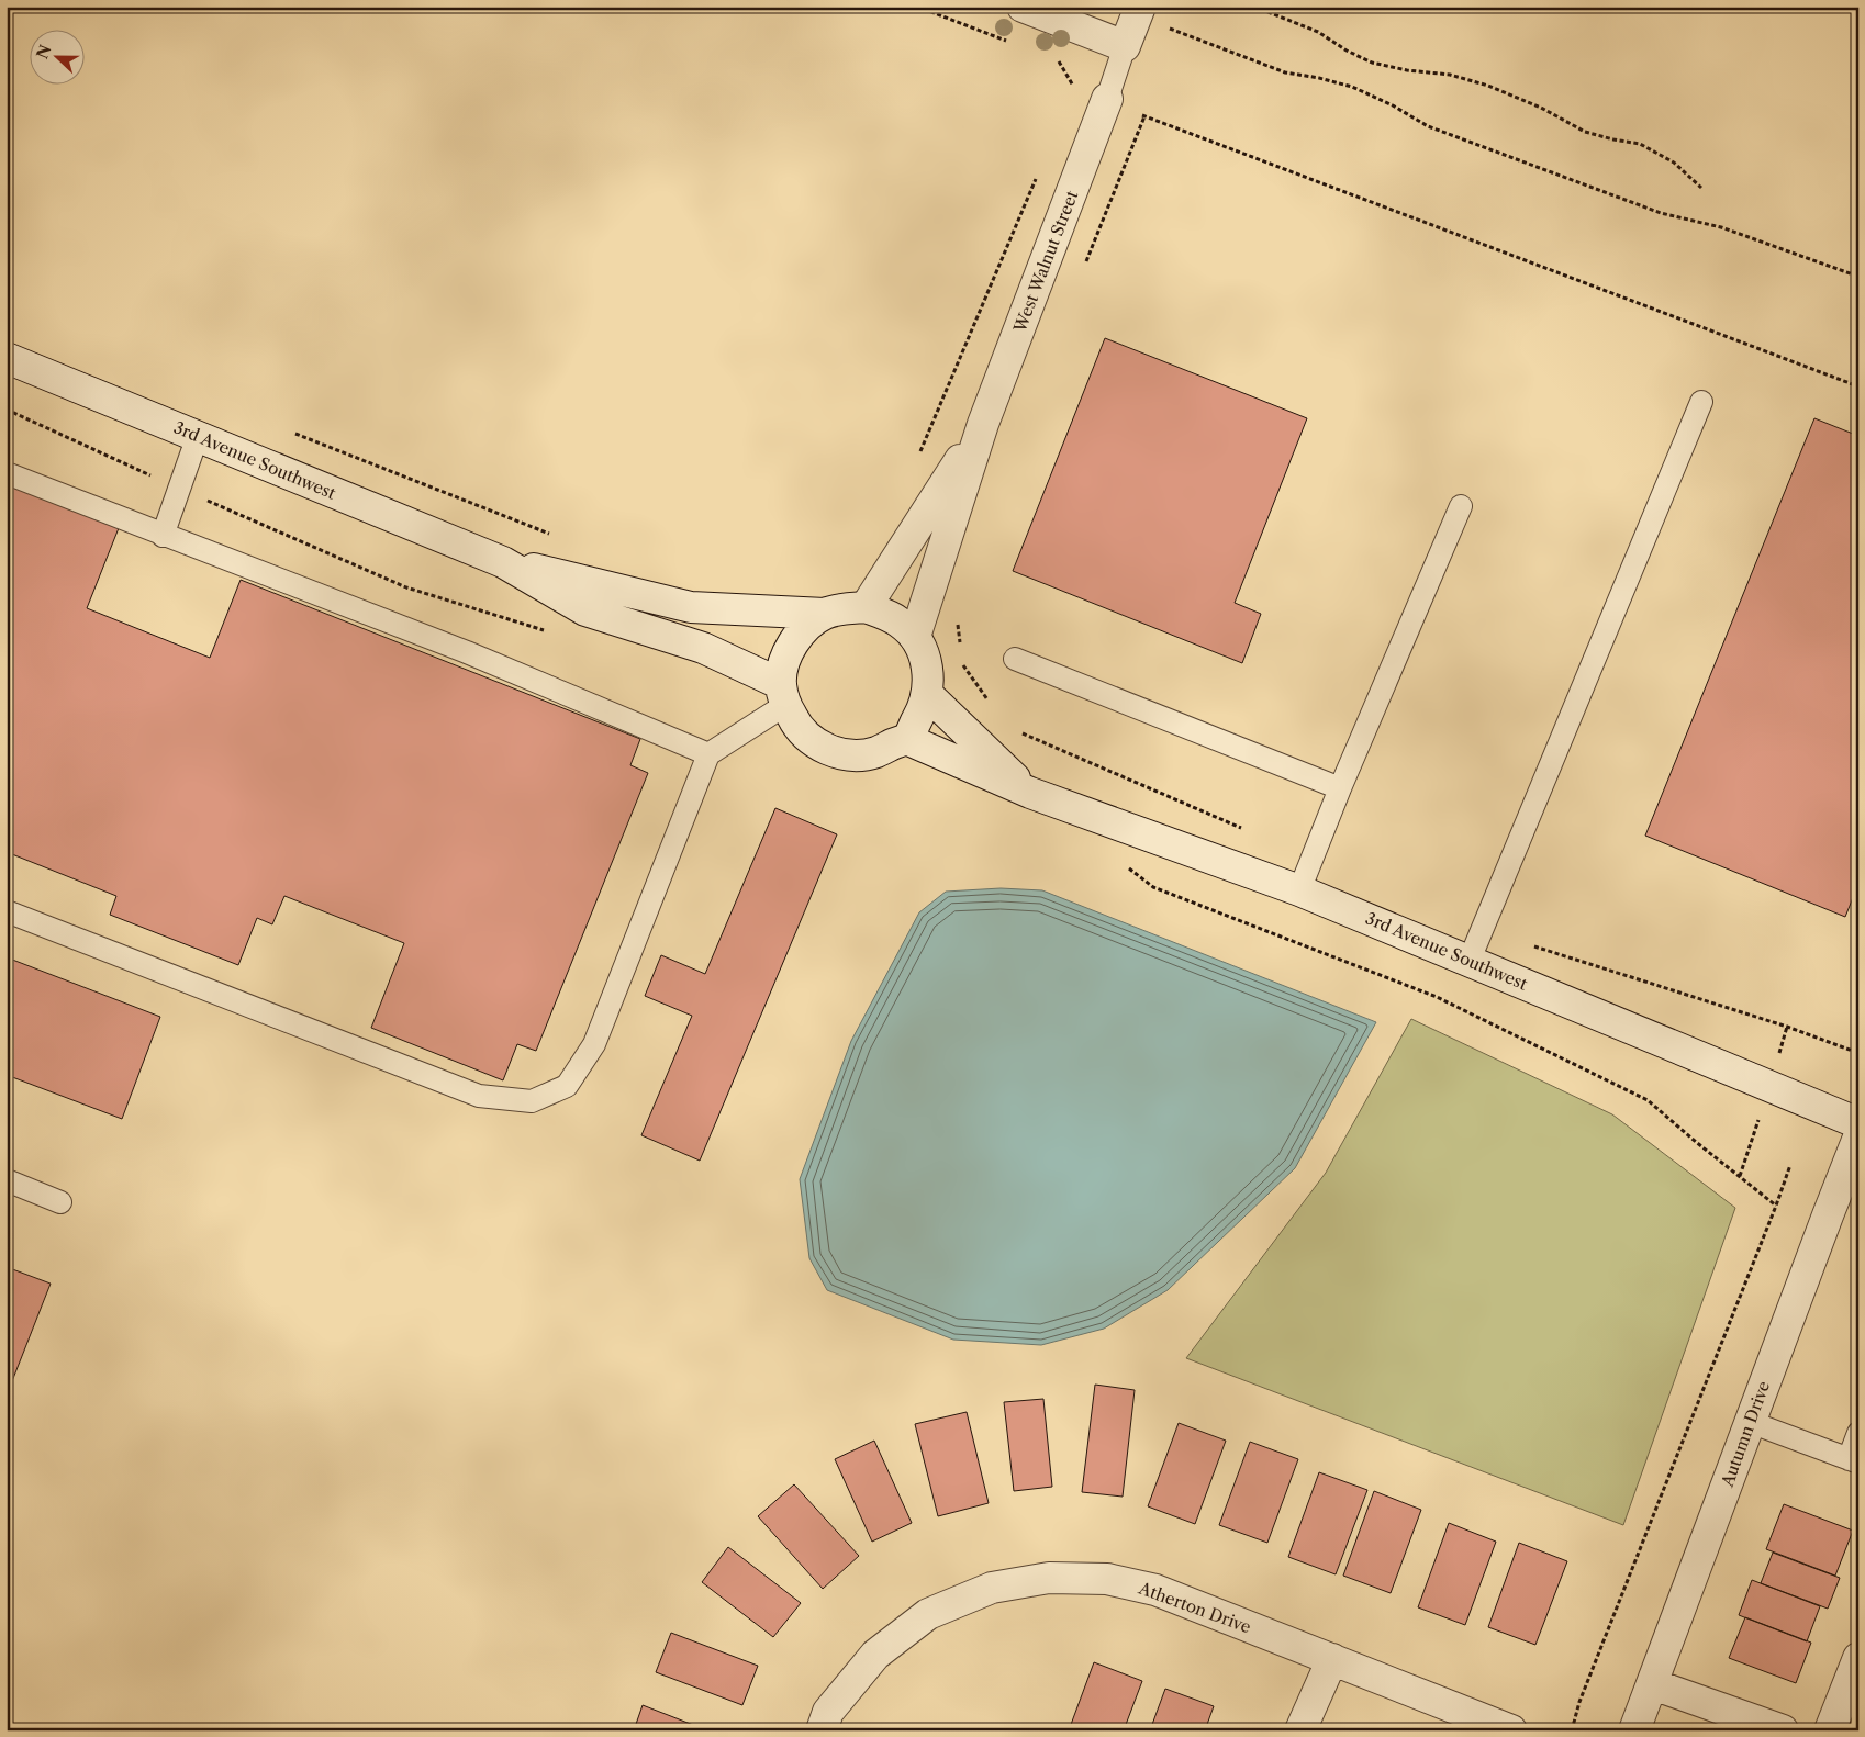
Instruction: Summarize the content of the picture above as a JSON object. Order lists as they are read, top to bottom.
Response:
{
  "streets": {
    "street": [
      "West Walnut Street",
      "3rd Avenue Southwest",
      "Autumn Drive",
      "Atherton Drive"
    ]
  },
  "crossings": [
    ["West Walnut Street", "3rd Avenue Southwest"]
  ],
  "north": "left"
}
